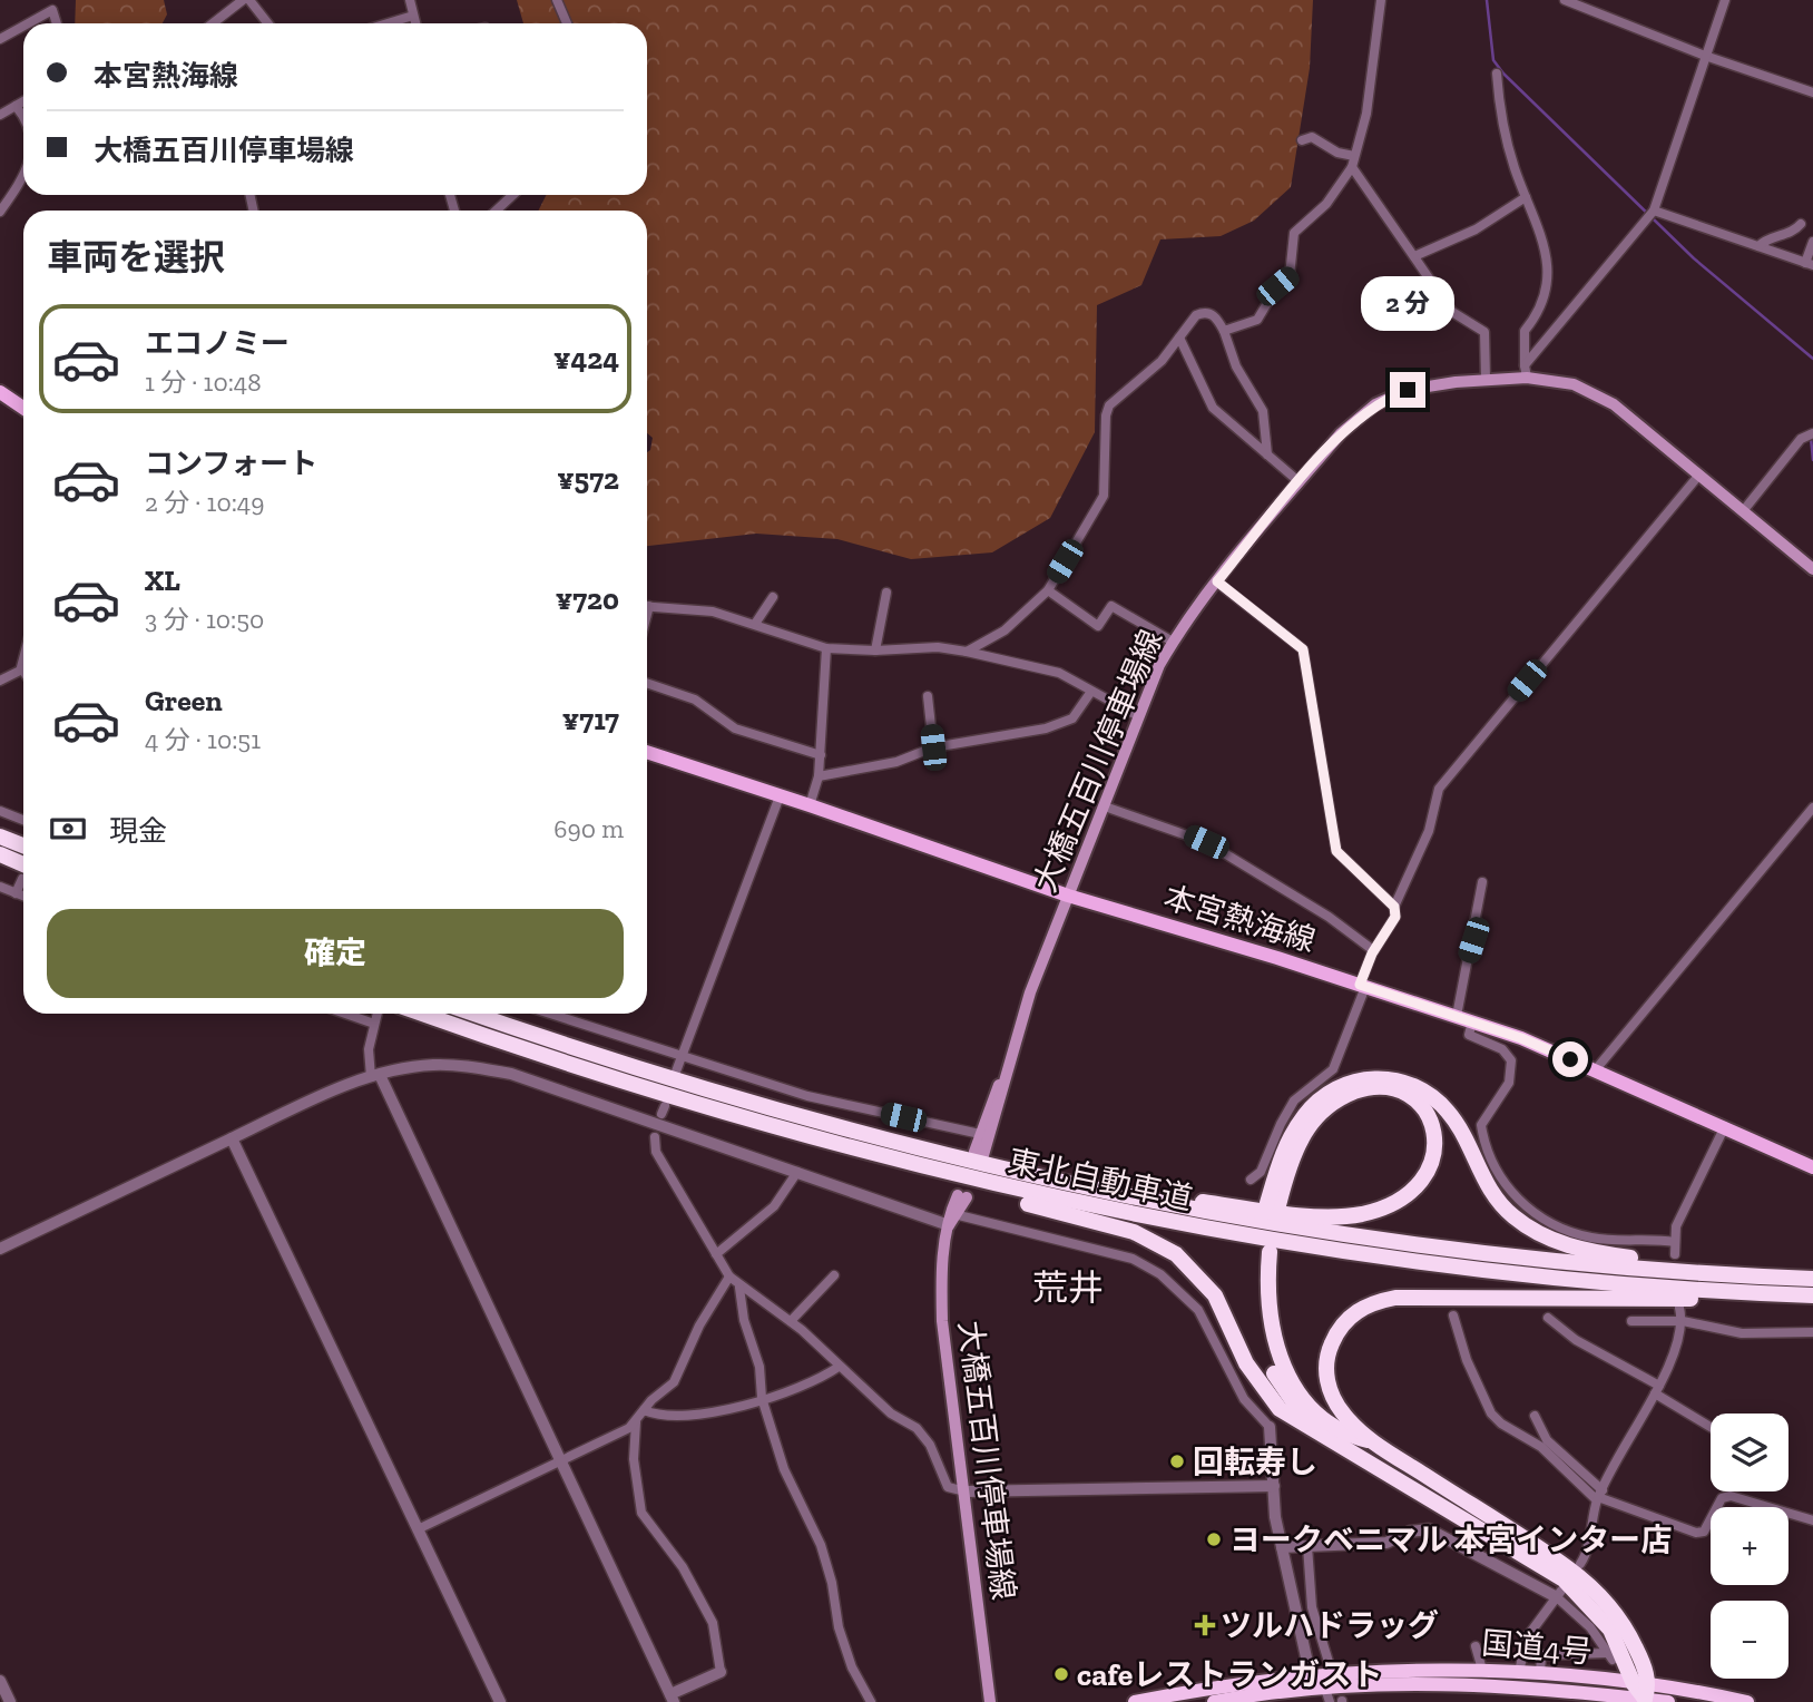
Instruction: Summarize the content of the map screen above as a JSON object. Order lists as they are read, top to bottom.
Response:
{
  "streets": {
    "highway": ["東北自動車道", "国道4号"],
    "main road": ["大橋五百川停車場線", "本宮熱海線"]
  },
  "crossings": [
    ["大橋五百川停車場線", "本宮熱海線"]
  ],
  "districts": ["荒井"],
  "places": {
    "other": ["回転寿し", "ヨークベニマル 本宮インター店", "cafeレストランガスト"],
    "health": ["ツルハドラッグ"]
  },
  "page": {
    "banner": ["本宮熱海線", "大橋五百川停車場線"],
    "heading": "車両を選択",
    "bubble": "2 分",
    "list": [
      {
        "name": "エコノミー",
        "note": "1 分 · 10:48",
        "value": "¥424"
      },
      {
        "name": "コンフォート",
        "note": "2 分 · 10:49",
        "value": "¥572"
      },
      {
        "name": "XL",
        "note": "3 分 · 10:50",
        "value": "¥720"
      },
      {
        "name": "Green",
        "note": "4 分 · 10:51",
        "value": "¥717"
      }
    ],
    "pay": ["現金", "690 m"],
    "buttons": "確定",
    "map_buttons": ["+", "−"]
  }
}
